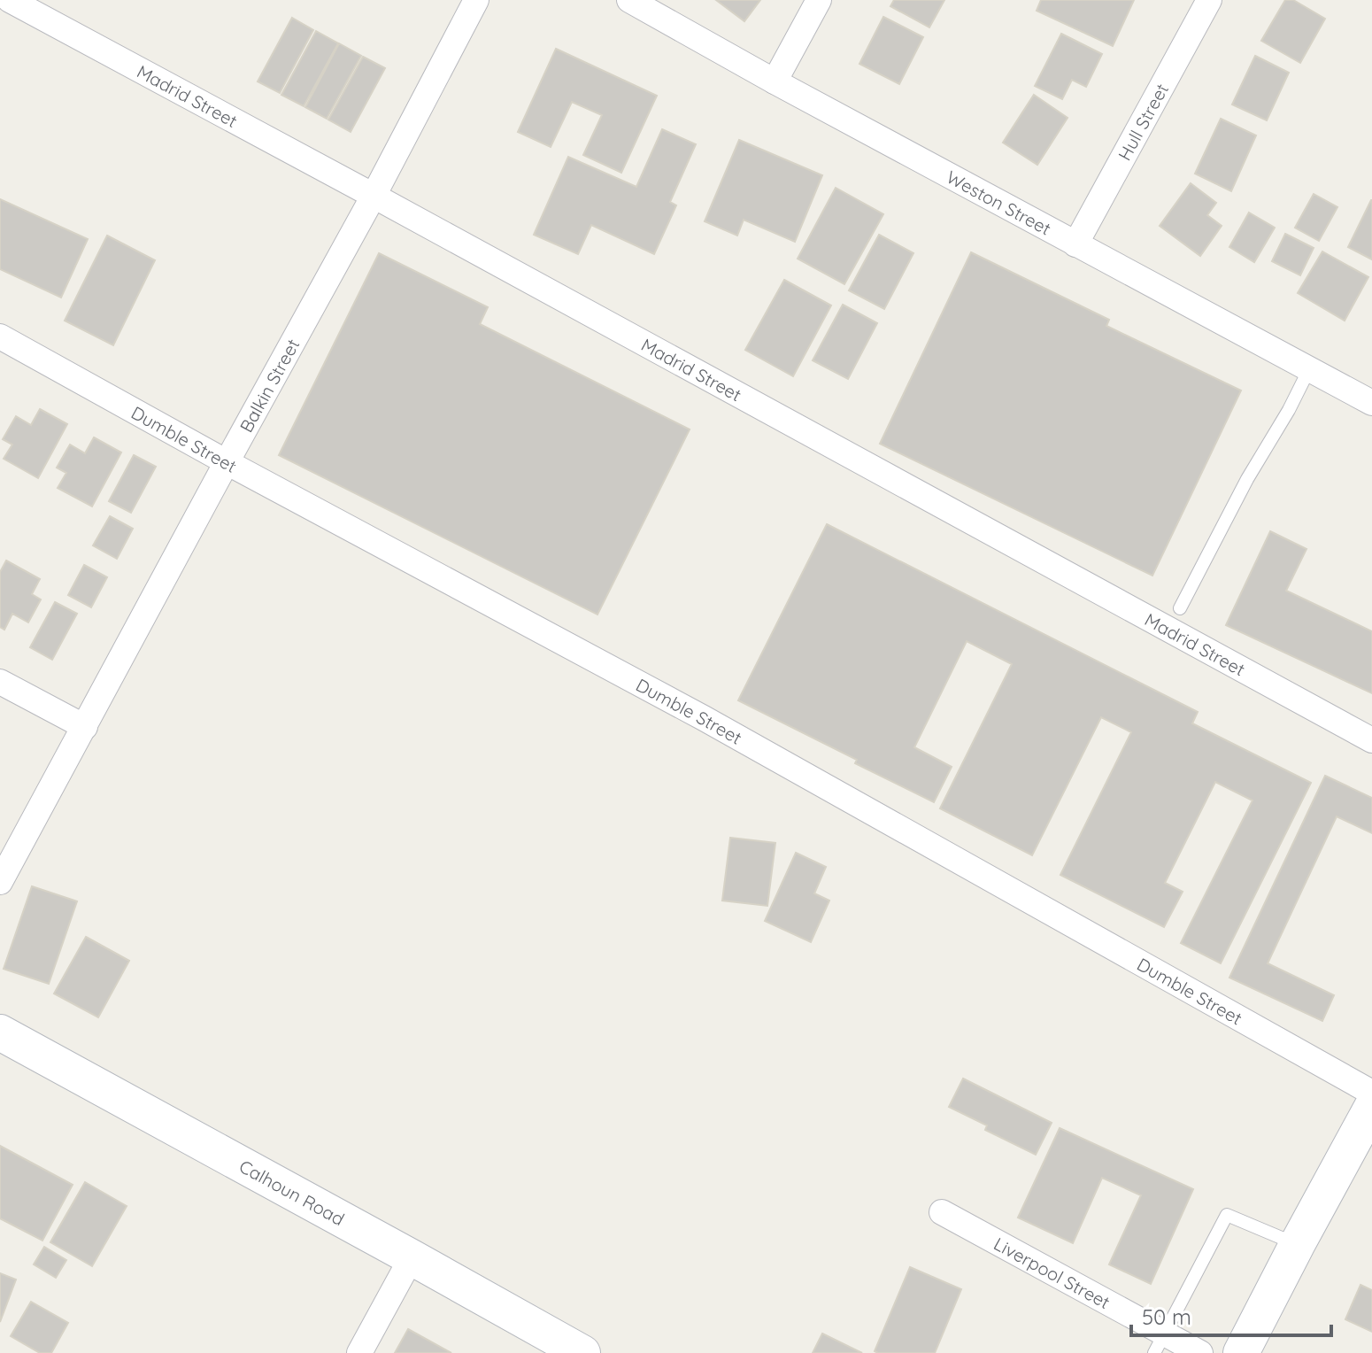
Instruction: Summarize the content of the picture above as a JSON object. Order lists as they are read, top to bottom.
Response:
{
  "streets": {
    "street": [
      "Madrid Street",
      "Hull Street",
      "Weston Street",
      "Balkin Street",
      "Dumble Street",
      "Calhoun Road",
      "Liverpool Street"
    ]
  },
  "crossings": [
    ["Madrid Street", "Balkin Street"],
    ["Hull Street", "Weston Street"],
    ["Balkin Street", "Dumble Street"]
  ],
  "scale_bar": "50 m"
}
